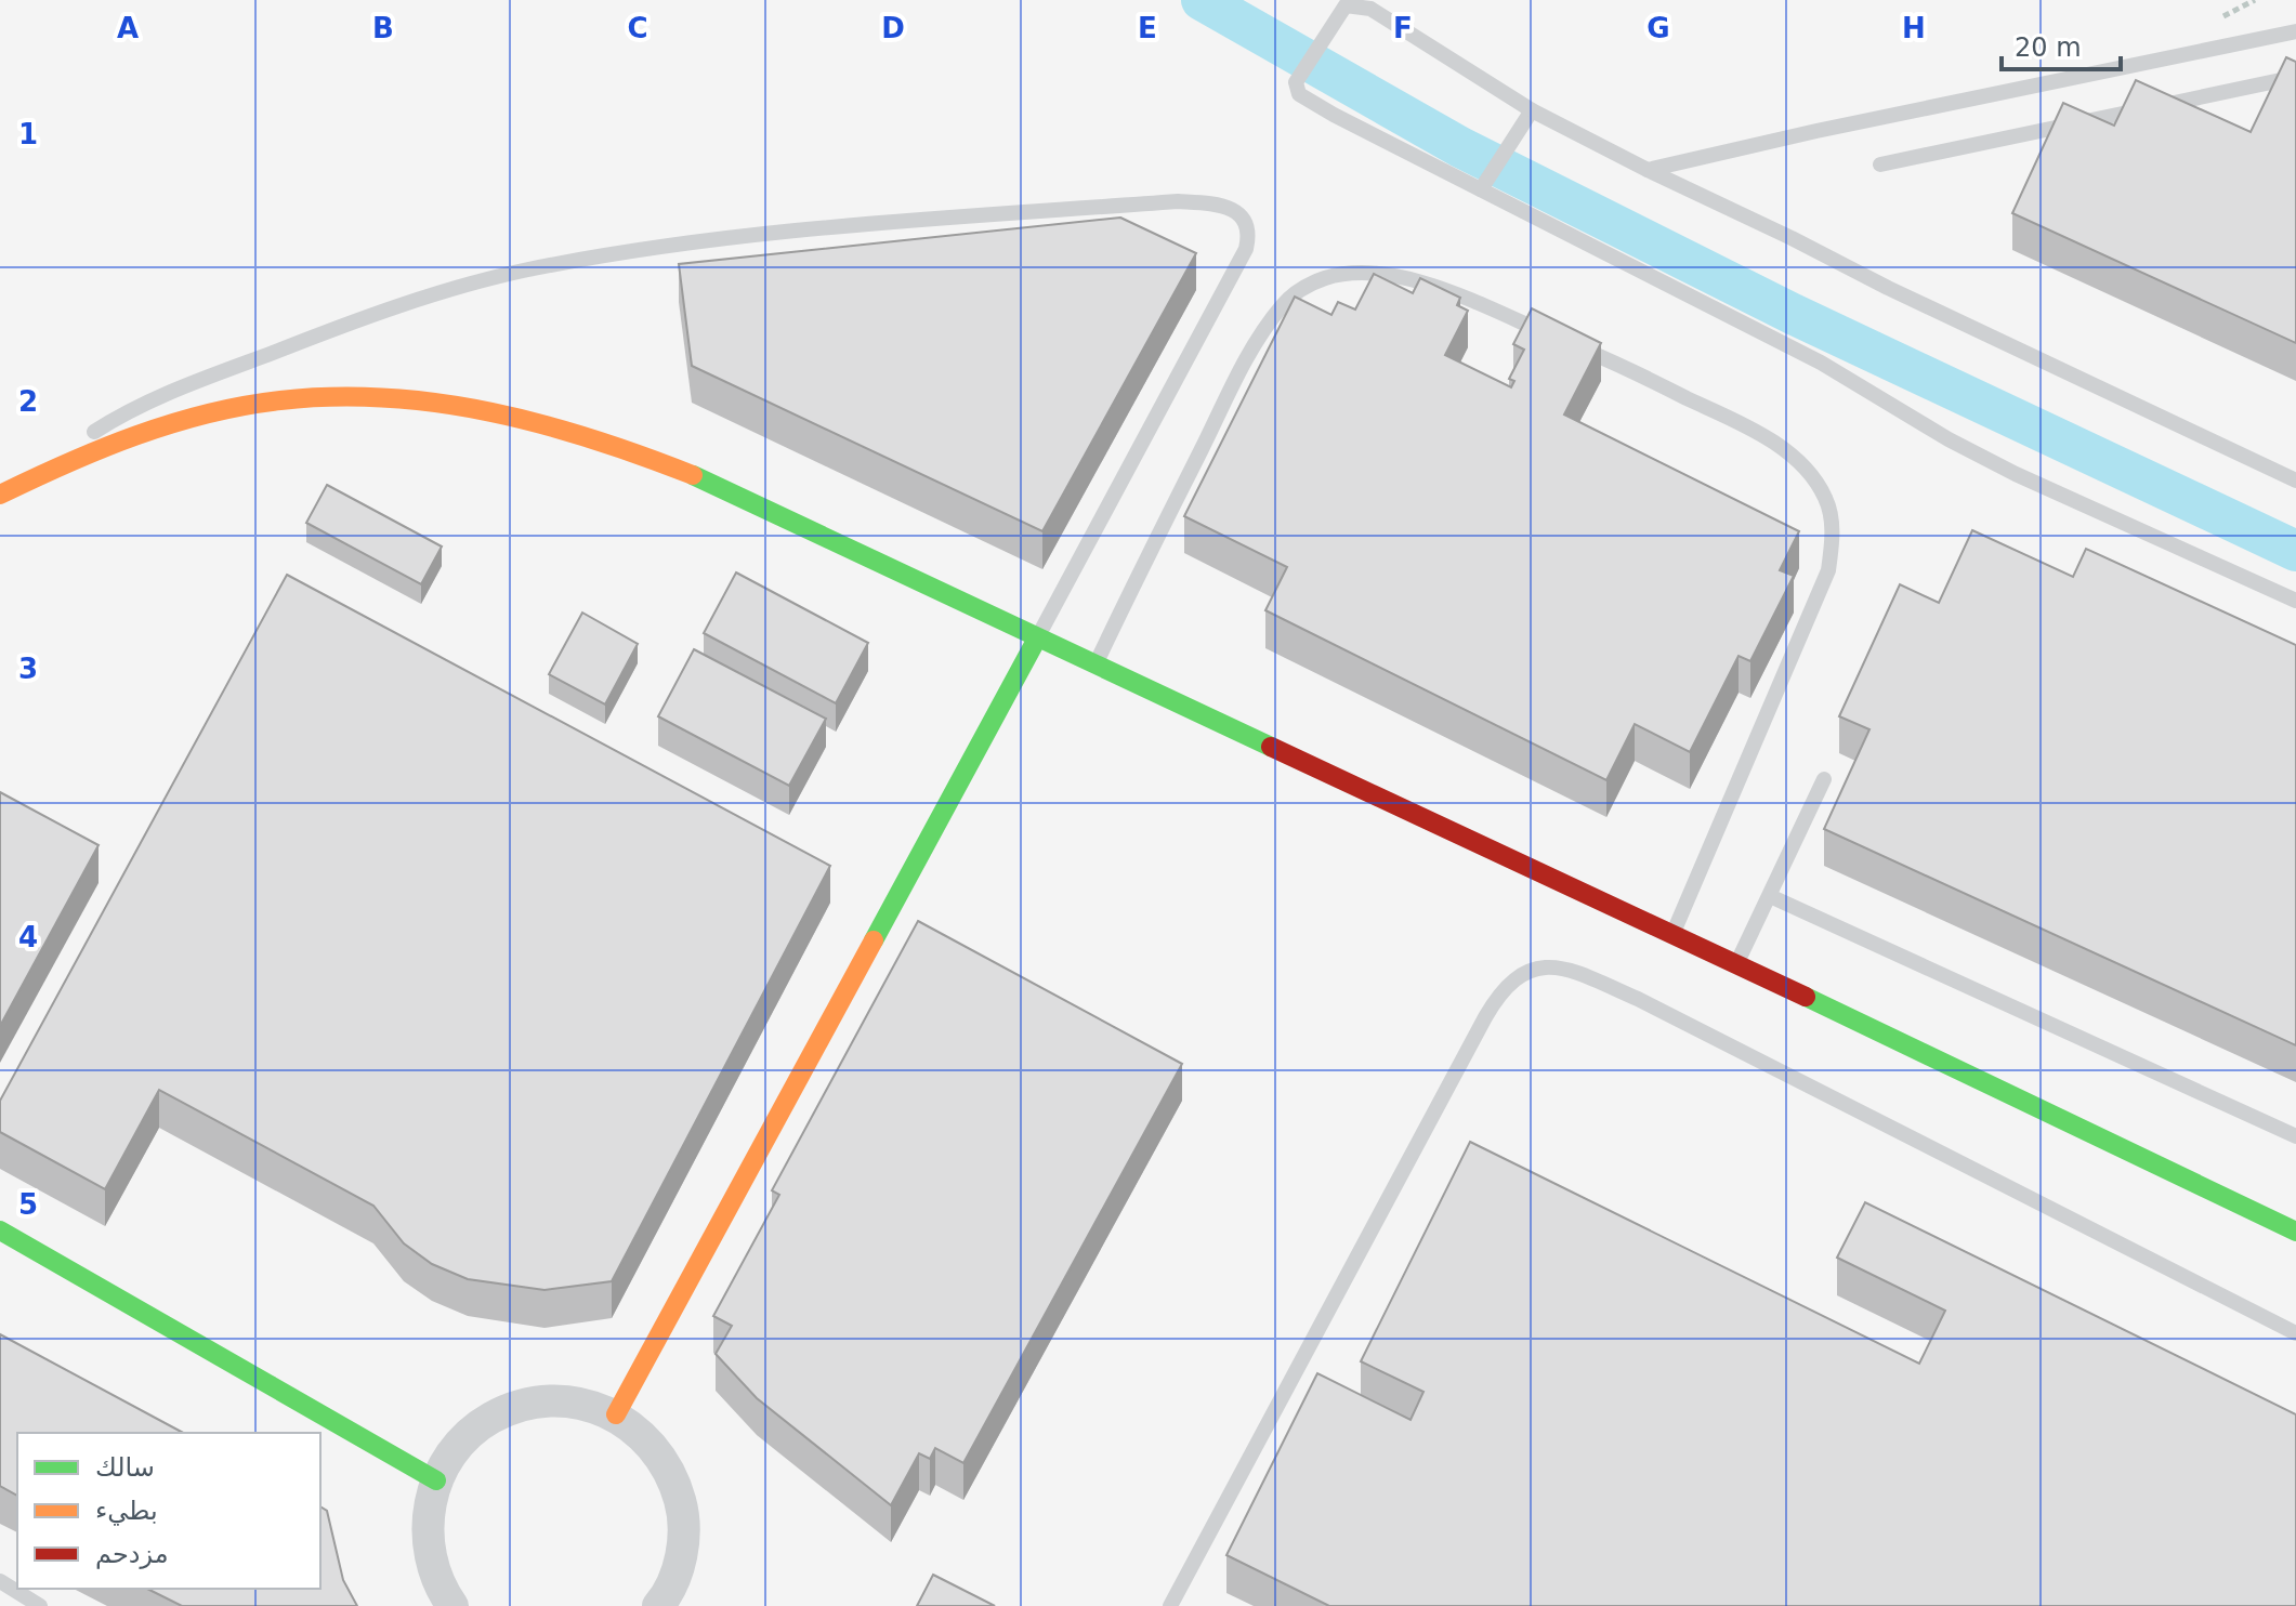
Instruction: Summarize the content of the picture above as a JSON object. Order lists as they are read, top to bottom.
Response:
{
  "legend": ["سالك", "بطيء", "مزدحم"],
  "scale_bar": "20 m",
  "grid": {
    "columns": [
      "A",
      "B",
      "C",
      "D",
      "E",
      "F",
      "G",
      "H"
    ],
    "rows": [
      "1",
      "2",
      "3",
      "4",
      "5"
    ]
  }
}
